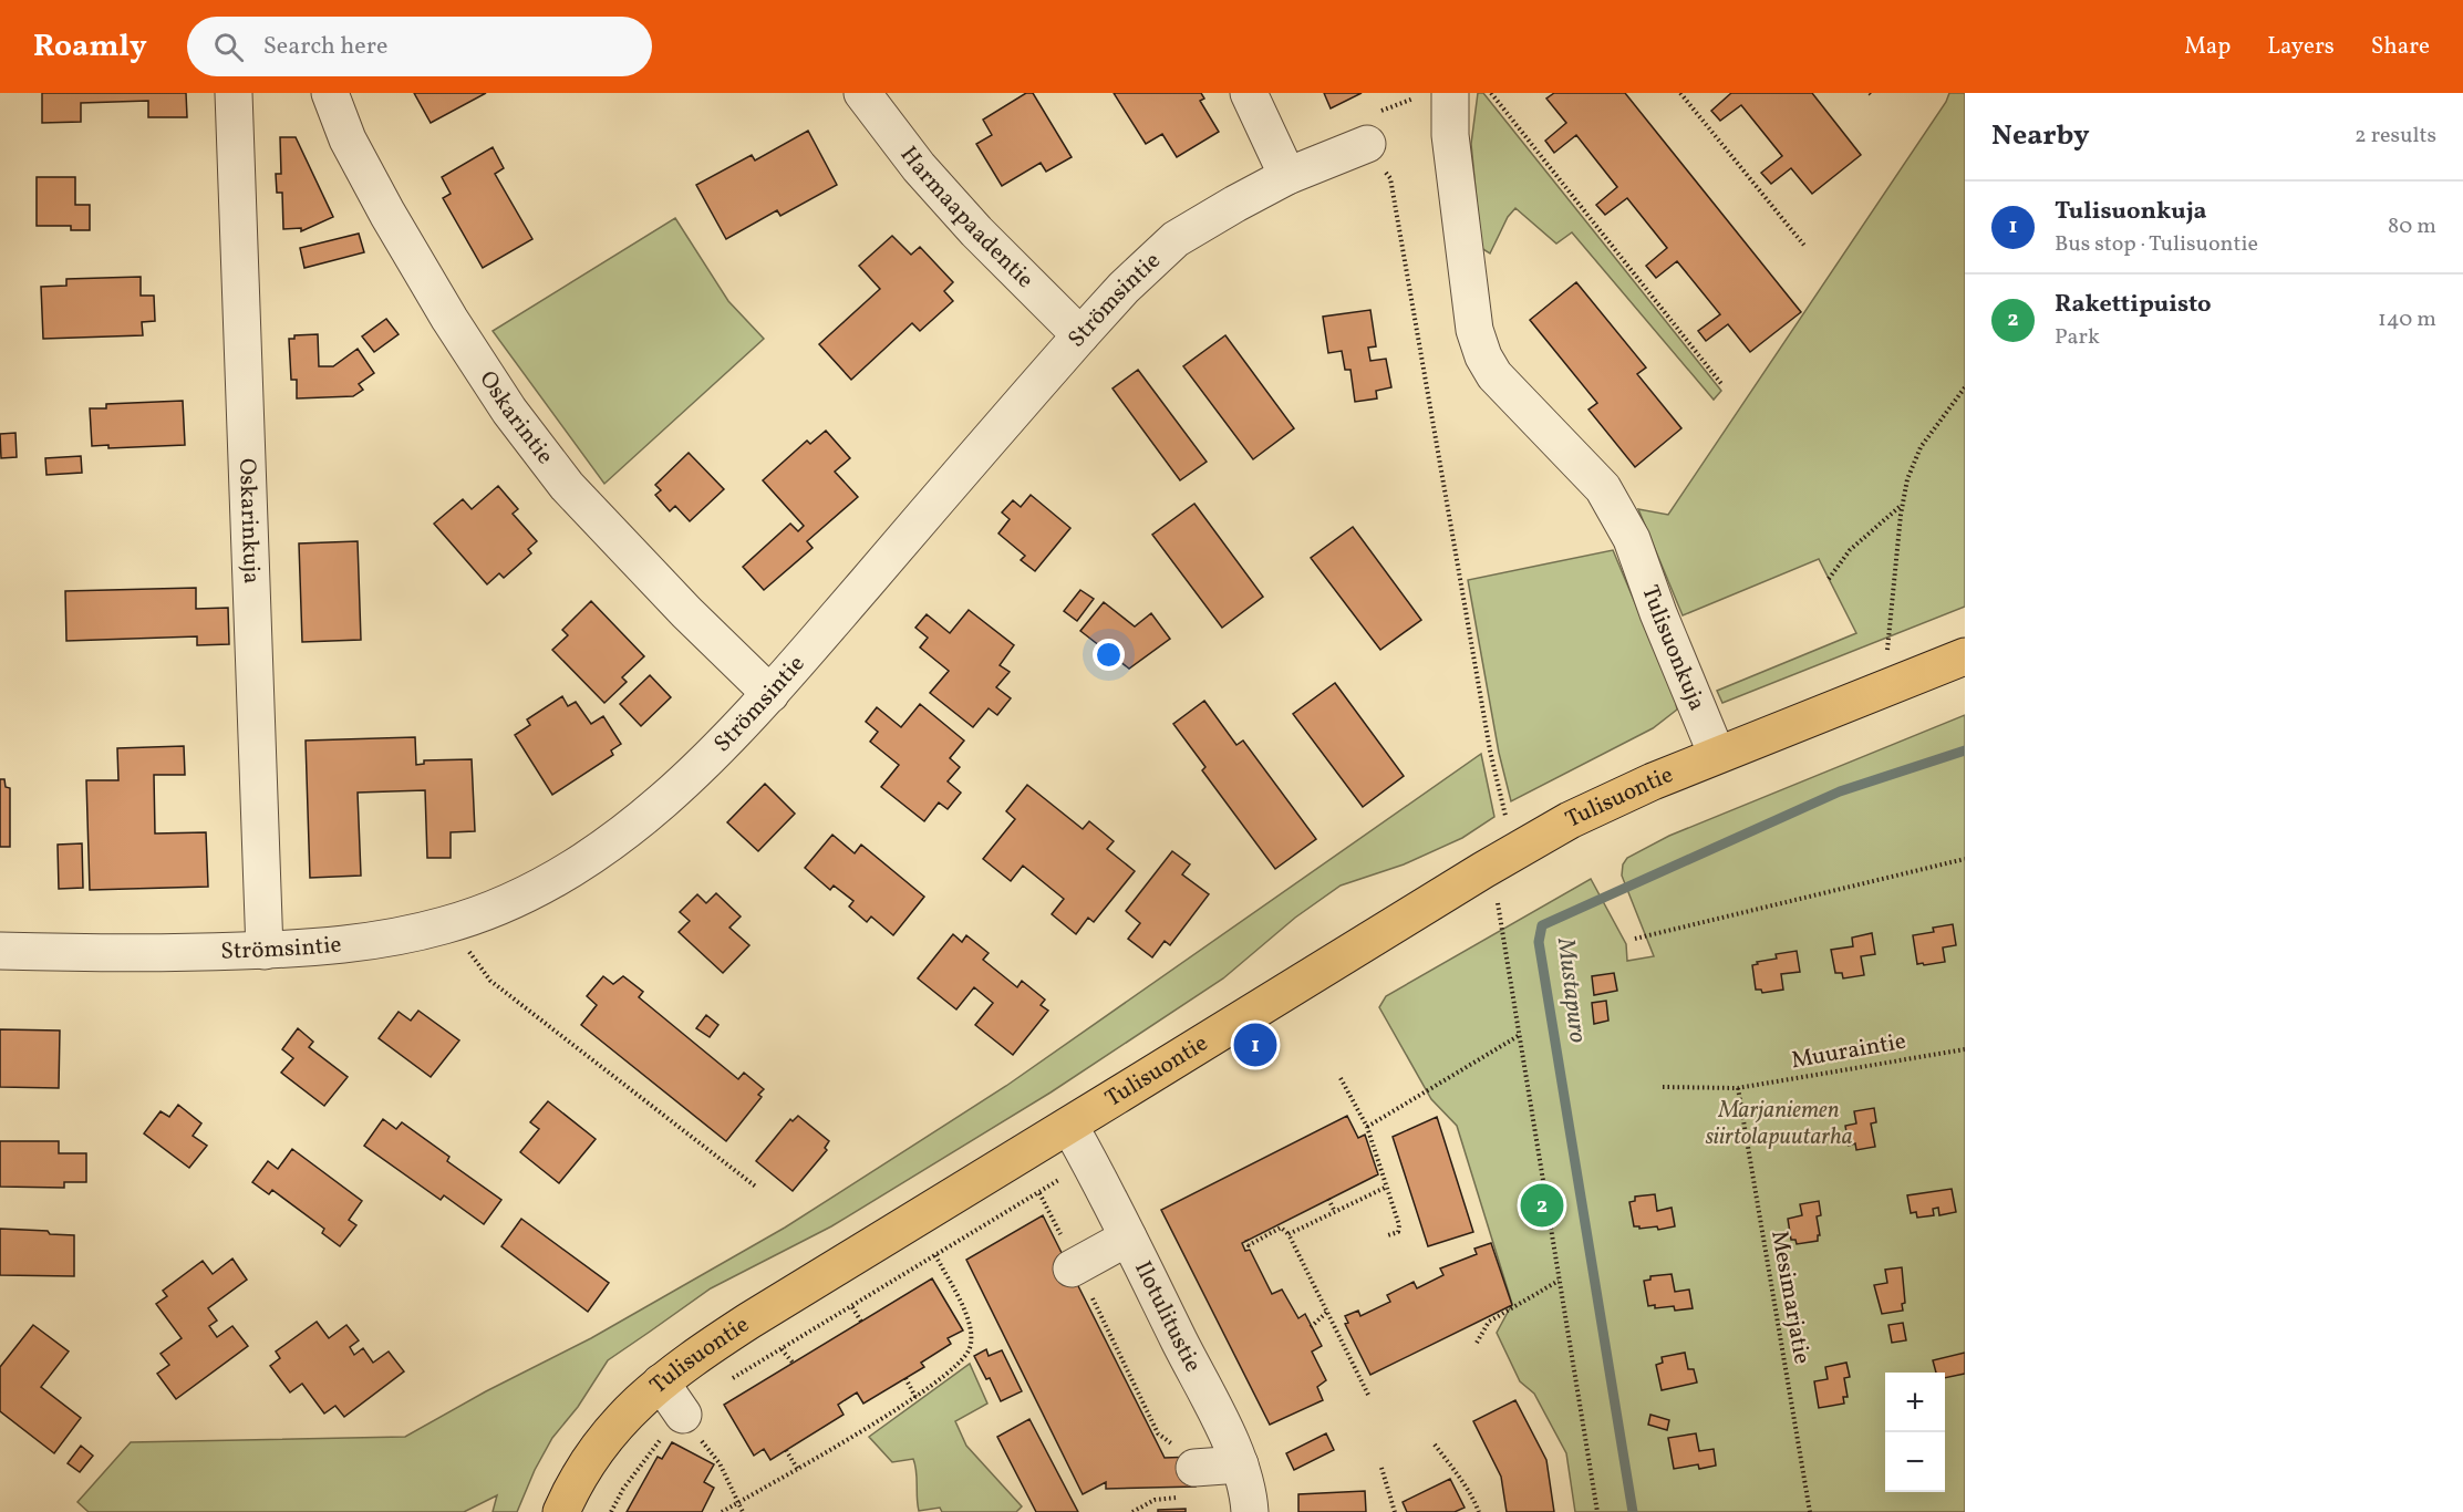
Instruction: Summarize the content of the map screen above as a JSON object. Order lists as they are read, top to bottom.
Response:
{
  "streets": {
    "main road": ["Tulisuontie"],
    "street": [
      "Harmaapaadentie",
      "Strömsintie",
      "Oskarintie",
      "Oskarinkuja",
      "Tulisuonkuja",
      "Ilotulitustie"
    ],
    "path": ["Muuraintie", "Mesimarjatie"]
  },
  "crossings": [
    ["Harmaapaadentie", "Strömsintie"],
    ["Strömsintie", "Oskarintie"],
    ["Strömsintie", "Oskarinkuja"],
    ["Tulisuonkuja", "Tulisuontie"],
    ["Tulisuontie", "Ilotulitustie"],
    ["Muuraintie", "Mesimarjatie"]
  ],
  "water": ["Mustapuro"],
  "parks": ["Marjaniemen siirtolapuutarha"],
  "page": {
    "header": "Roamly",
    "search": "Search here",
    "nav": ["Map", "Layers", "Share"],
    "heading": ["Nearby", "2 results"],
    "list": [
      {
        "mark": "1",
        "name": "Tulisuonkuja",
        "note": "Bus stop · Tulisuontie",
        "value": "80 m"
      },
      {
        "mark": "2",
        "name": "Rakettipuisto",
        "note": "Park",
        "value": "140 m"
      }
    ],
    "pins": ["1", "2"],
    "map_buttons": ["+", "−"]
  }
}
